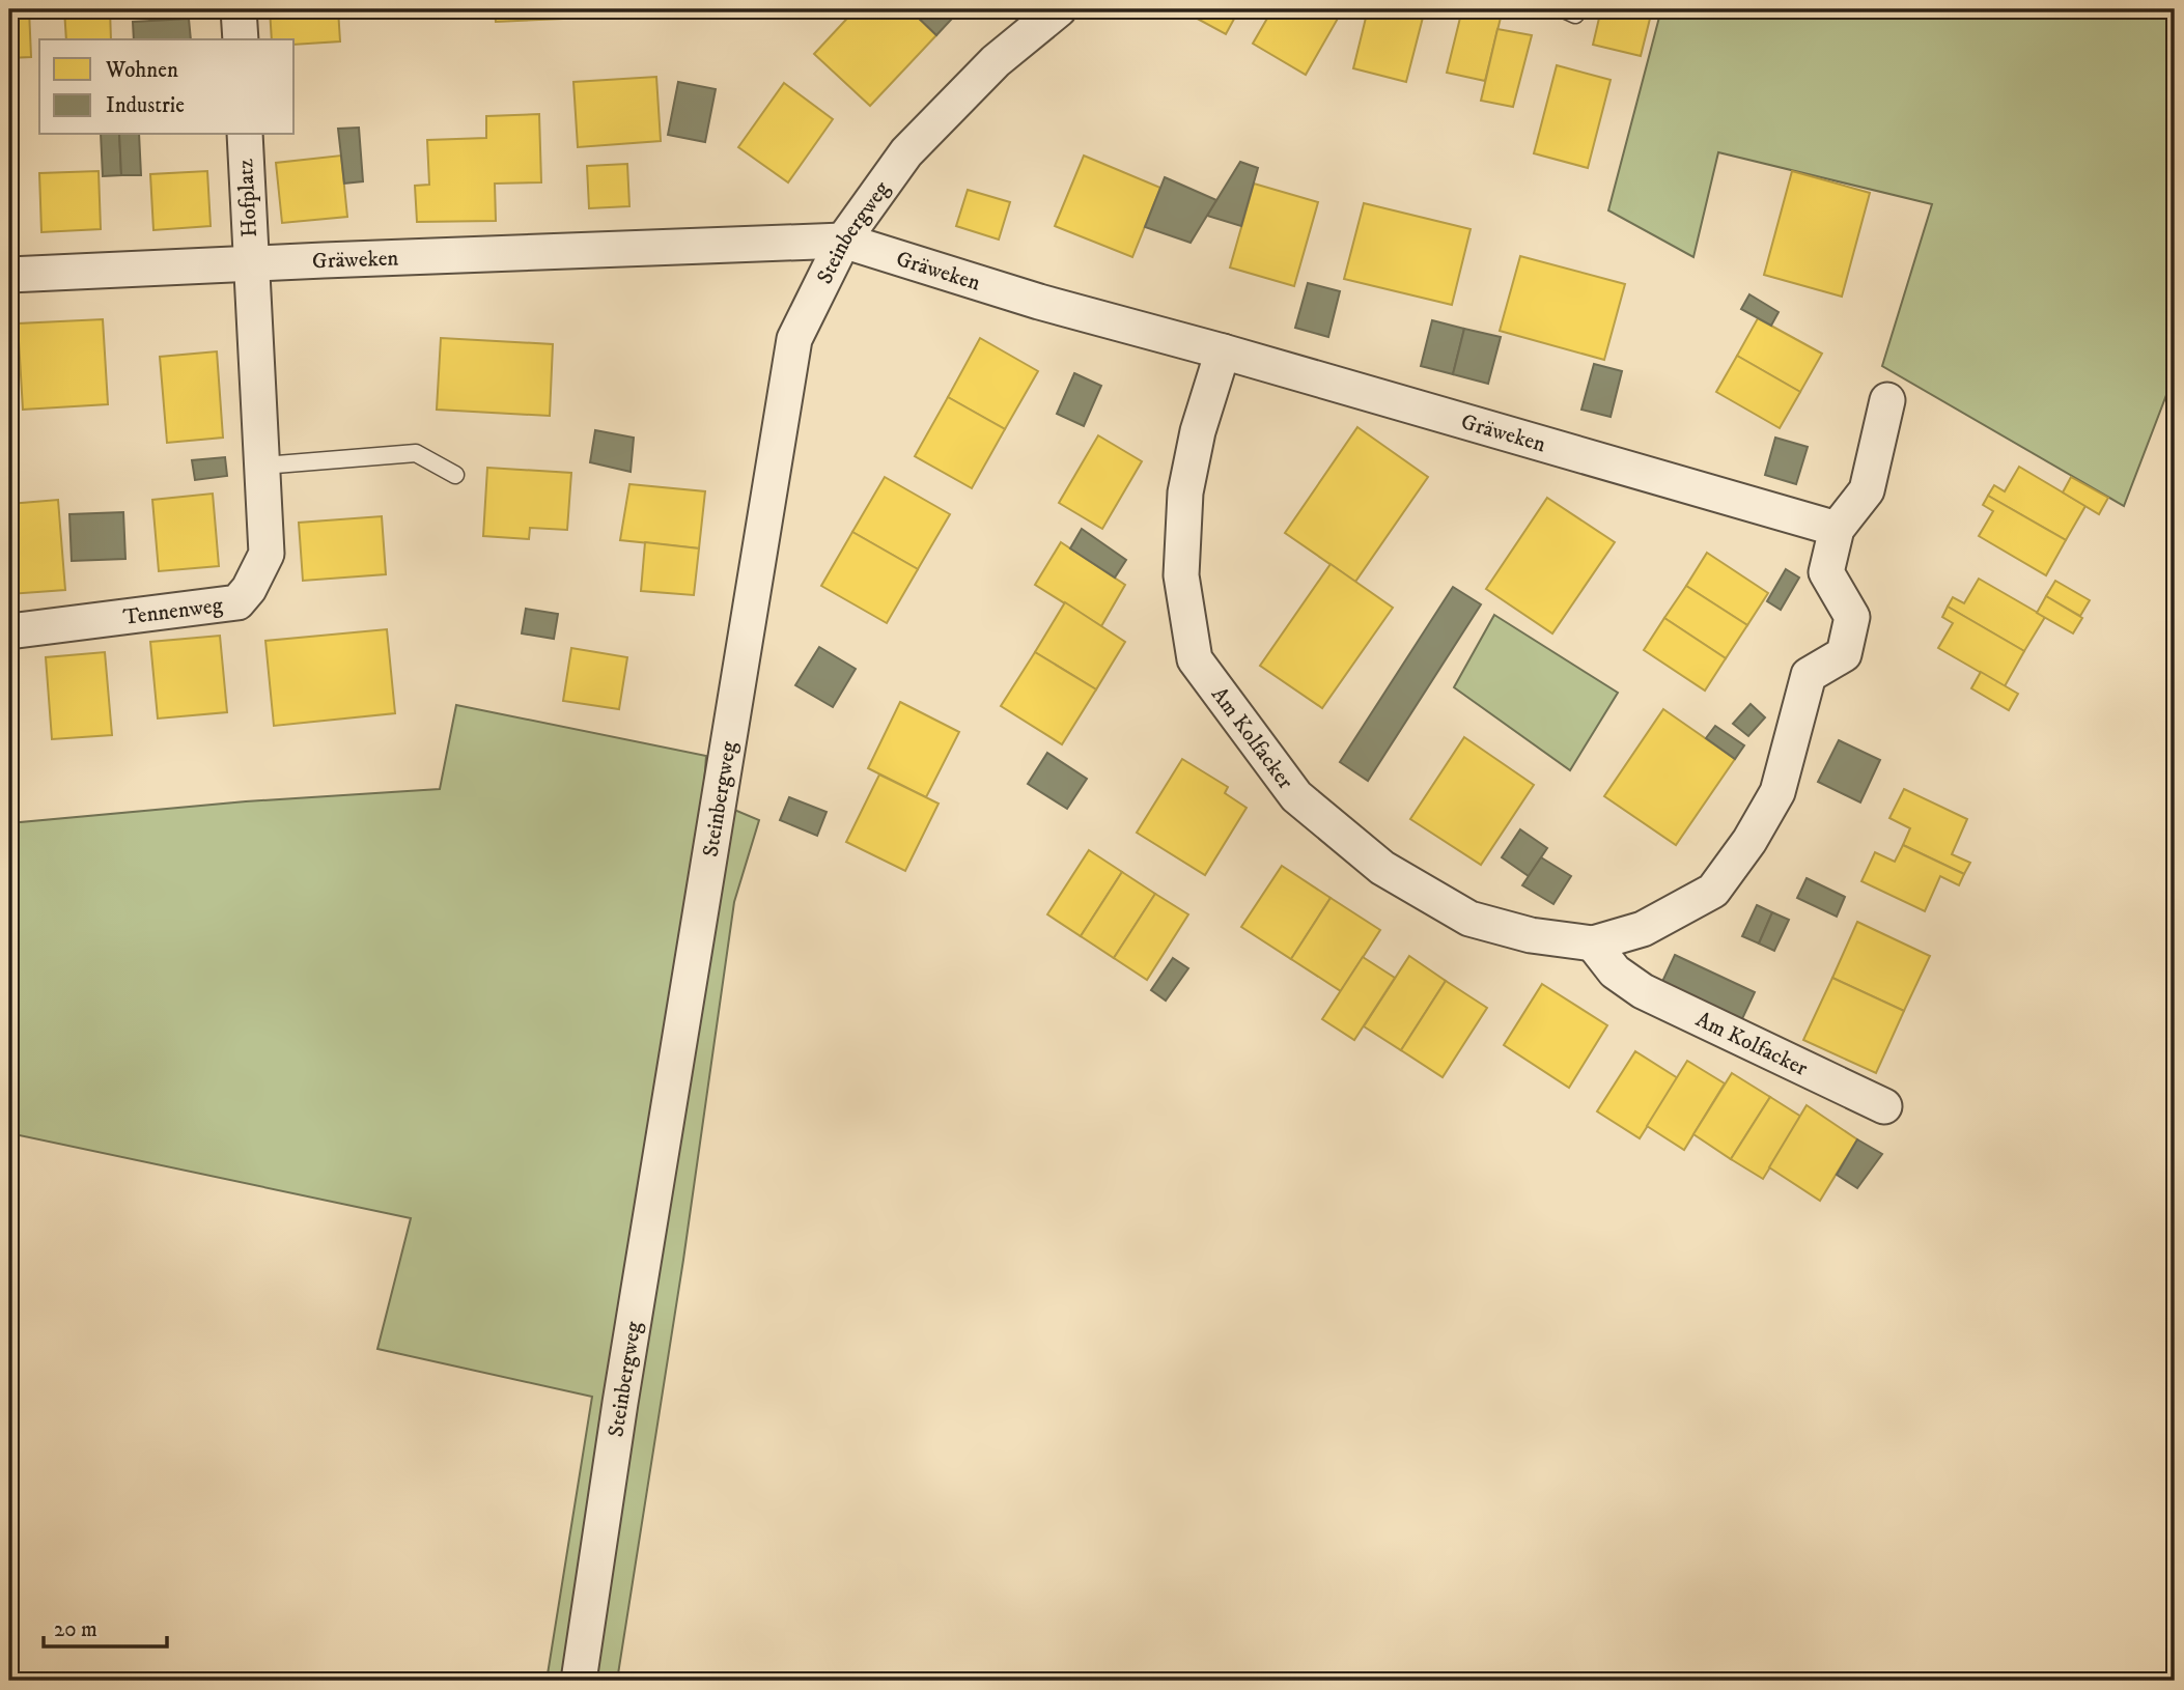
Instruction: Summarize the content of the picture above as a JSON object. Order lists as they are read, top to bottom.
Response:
{
  "streets": {
    "street": [
      "Hofplatz",
      "Steinbergweg",
      "Gräweken",
      "Tennenweg",
      "Am Kolfacker"
    ]
  },
  "crossings": [
    ["Hofplatz", "Gräweken"],
    ["Hofplatz", "Tennenweg"],
    ["Steinbergweg", "Gräweken"],
    ["Gräweken", "Tennenweg"],
    ["Gräweken", "Am Kolfacker"]
  ],
  "legend": ["Wohnen", "Industrie"],
  "scale_bar": "20 m"
}
